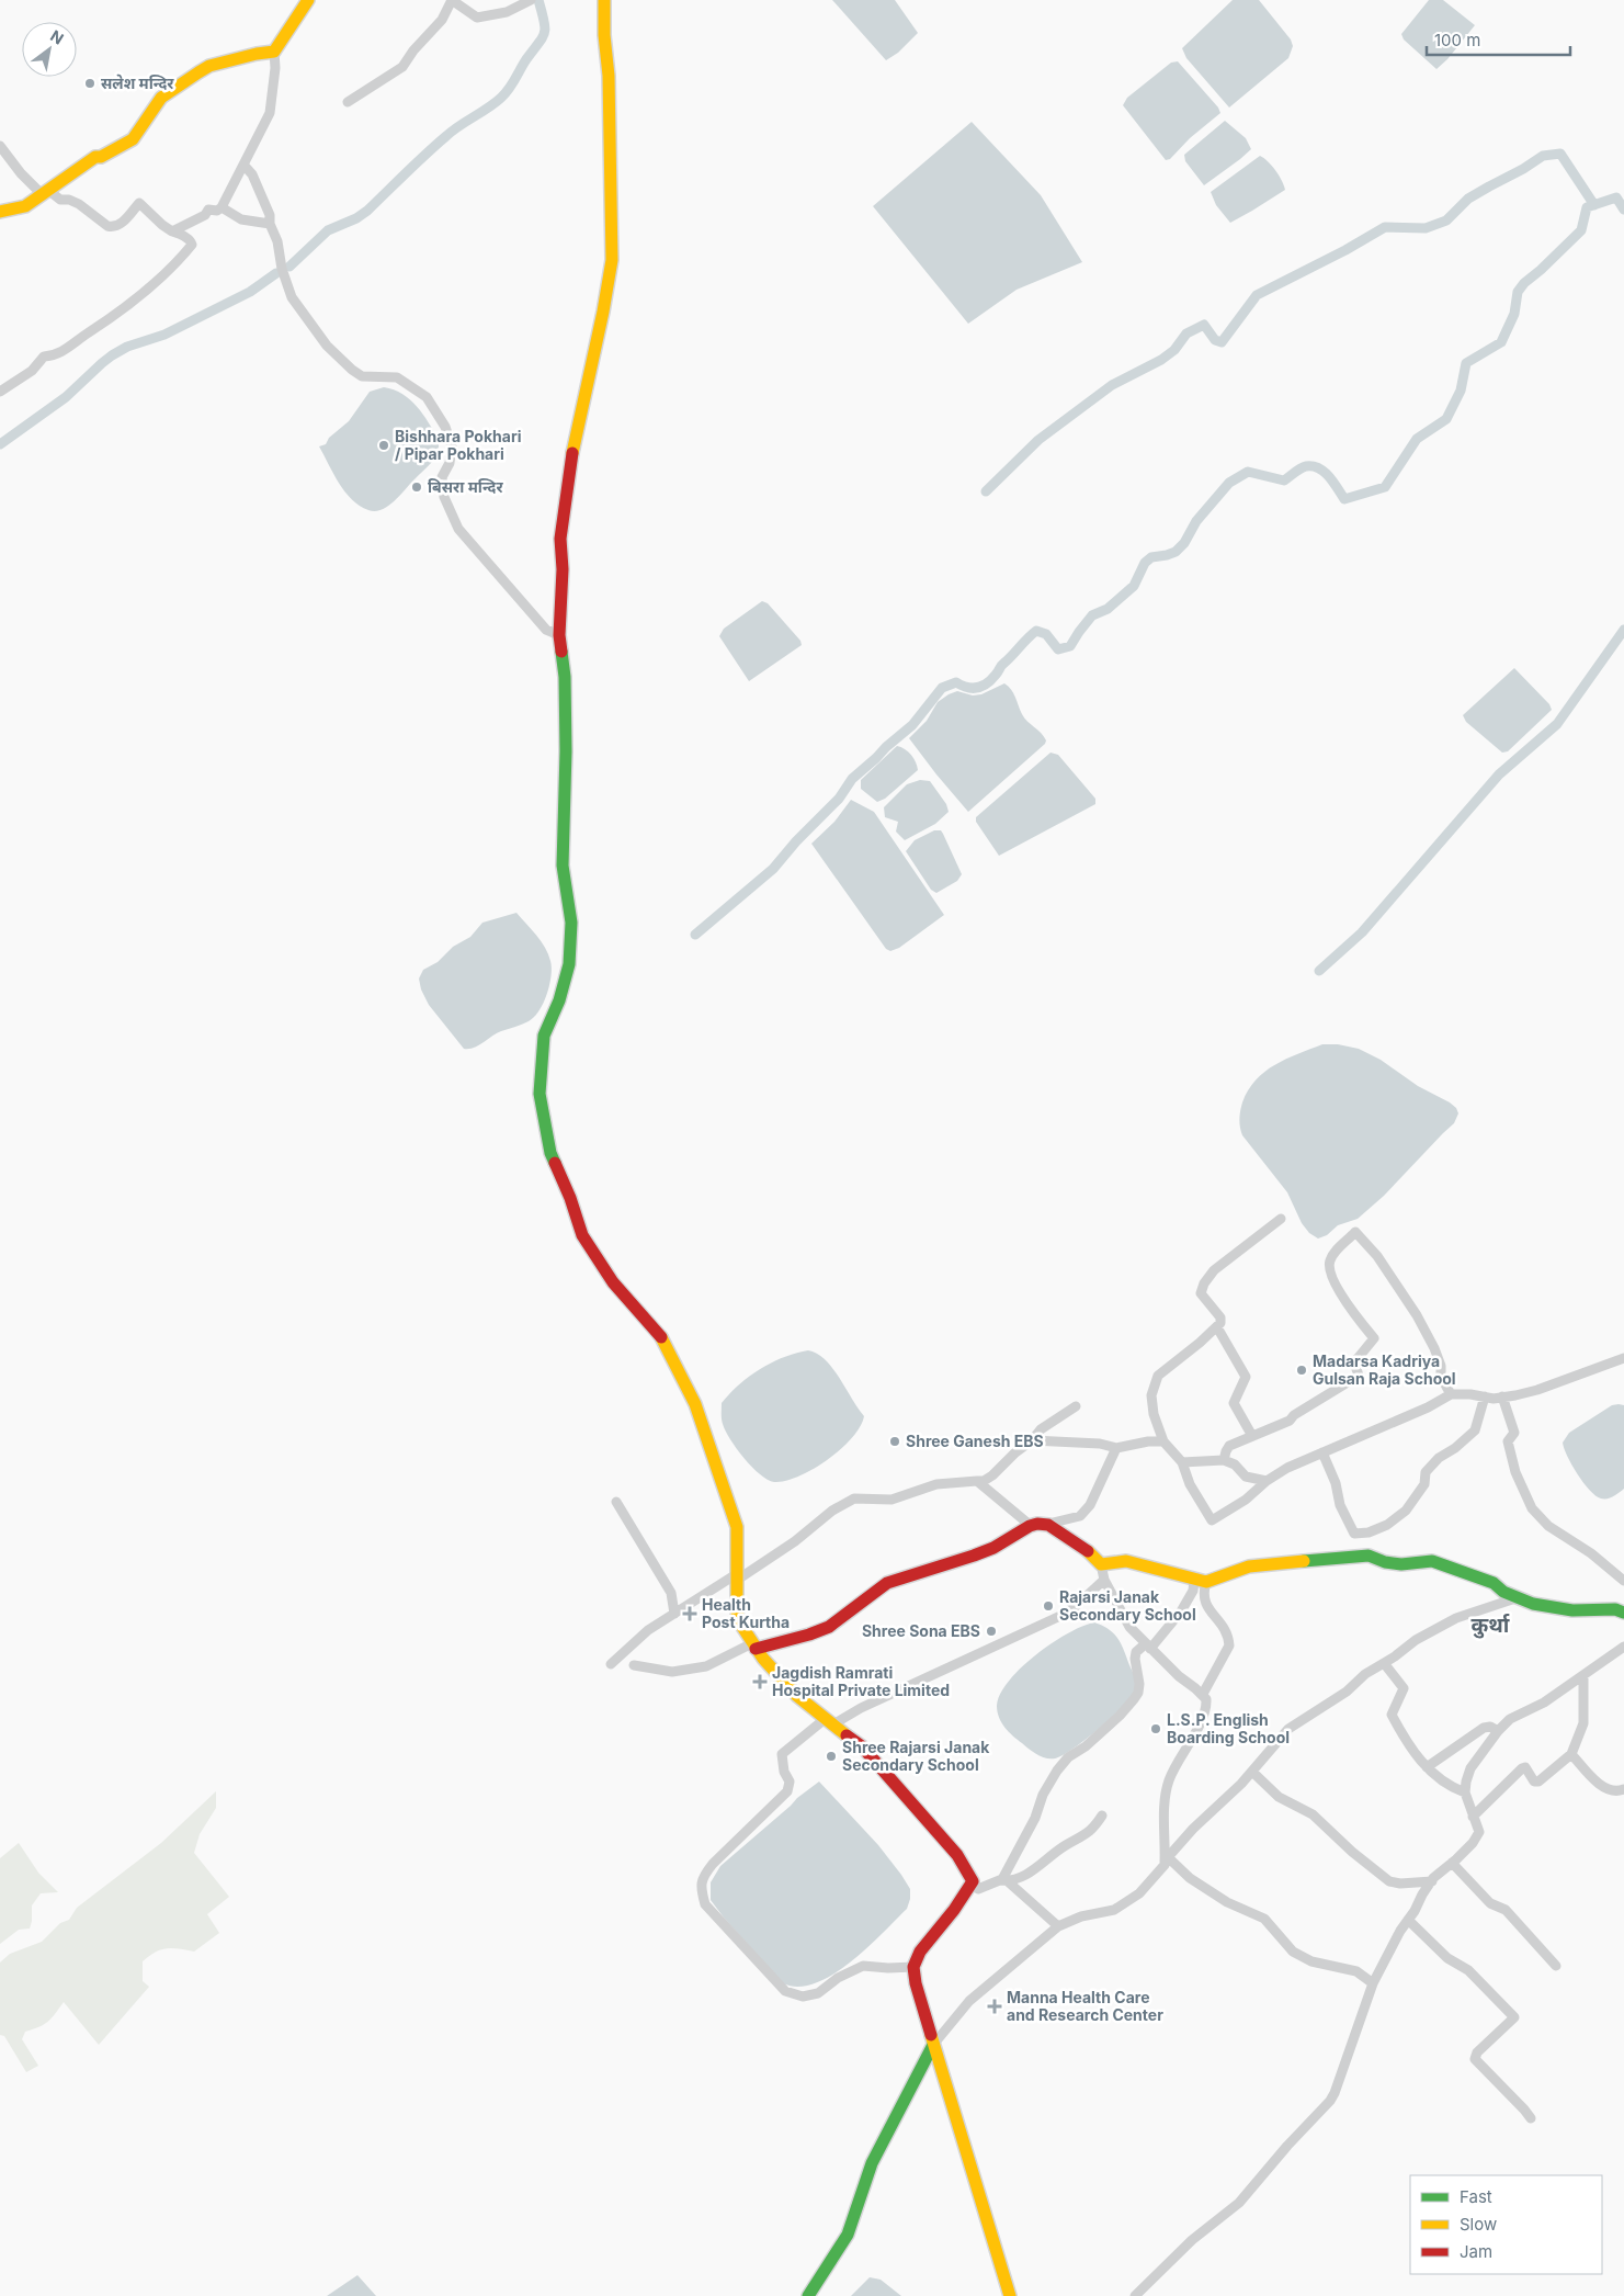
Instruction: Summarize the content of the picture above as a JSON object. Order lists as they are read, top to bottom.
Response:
{
  "districts": ["कुर्था"],
  "places": {
    "other": [
      "सलेश मन्दिर",
      "Bishhara Pokhari / Pipar Pokhari",
      "बिसरा मन्दिर",
      "Madarsa Kadriya Gulsan Raja School",
      "Shree Ganesh EBS",
      "Rajarsi Janak Secondary School",
      "Shree Sona EBS",
      "L.S.P. English Boarding School",
      "Shree Rajarsi Janak Secondary School"
    ],
    "health": ["Health Post Kurtha", "Jagdish Ramrati Hospital Private Limited", "Manna Health Care and Research Center"]
  },
  "legend": ["Fast", "Slow", "Jam"],
  "scale_bar": "100 m",
  "north": "top right"
}
